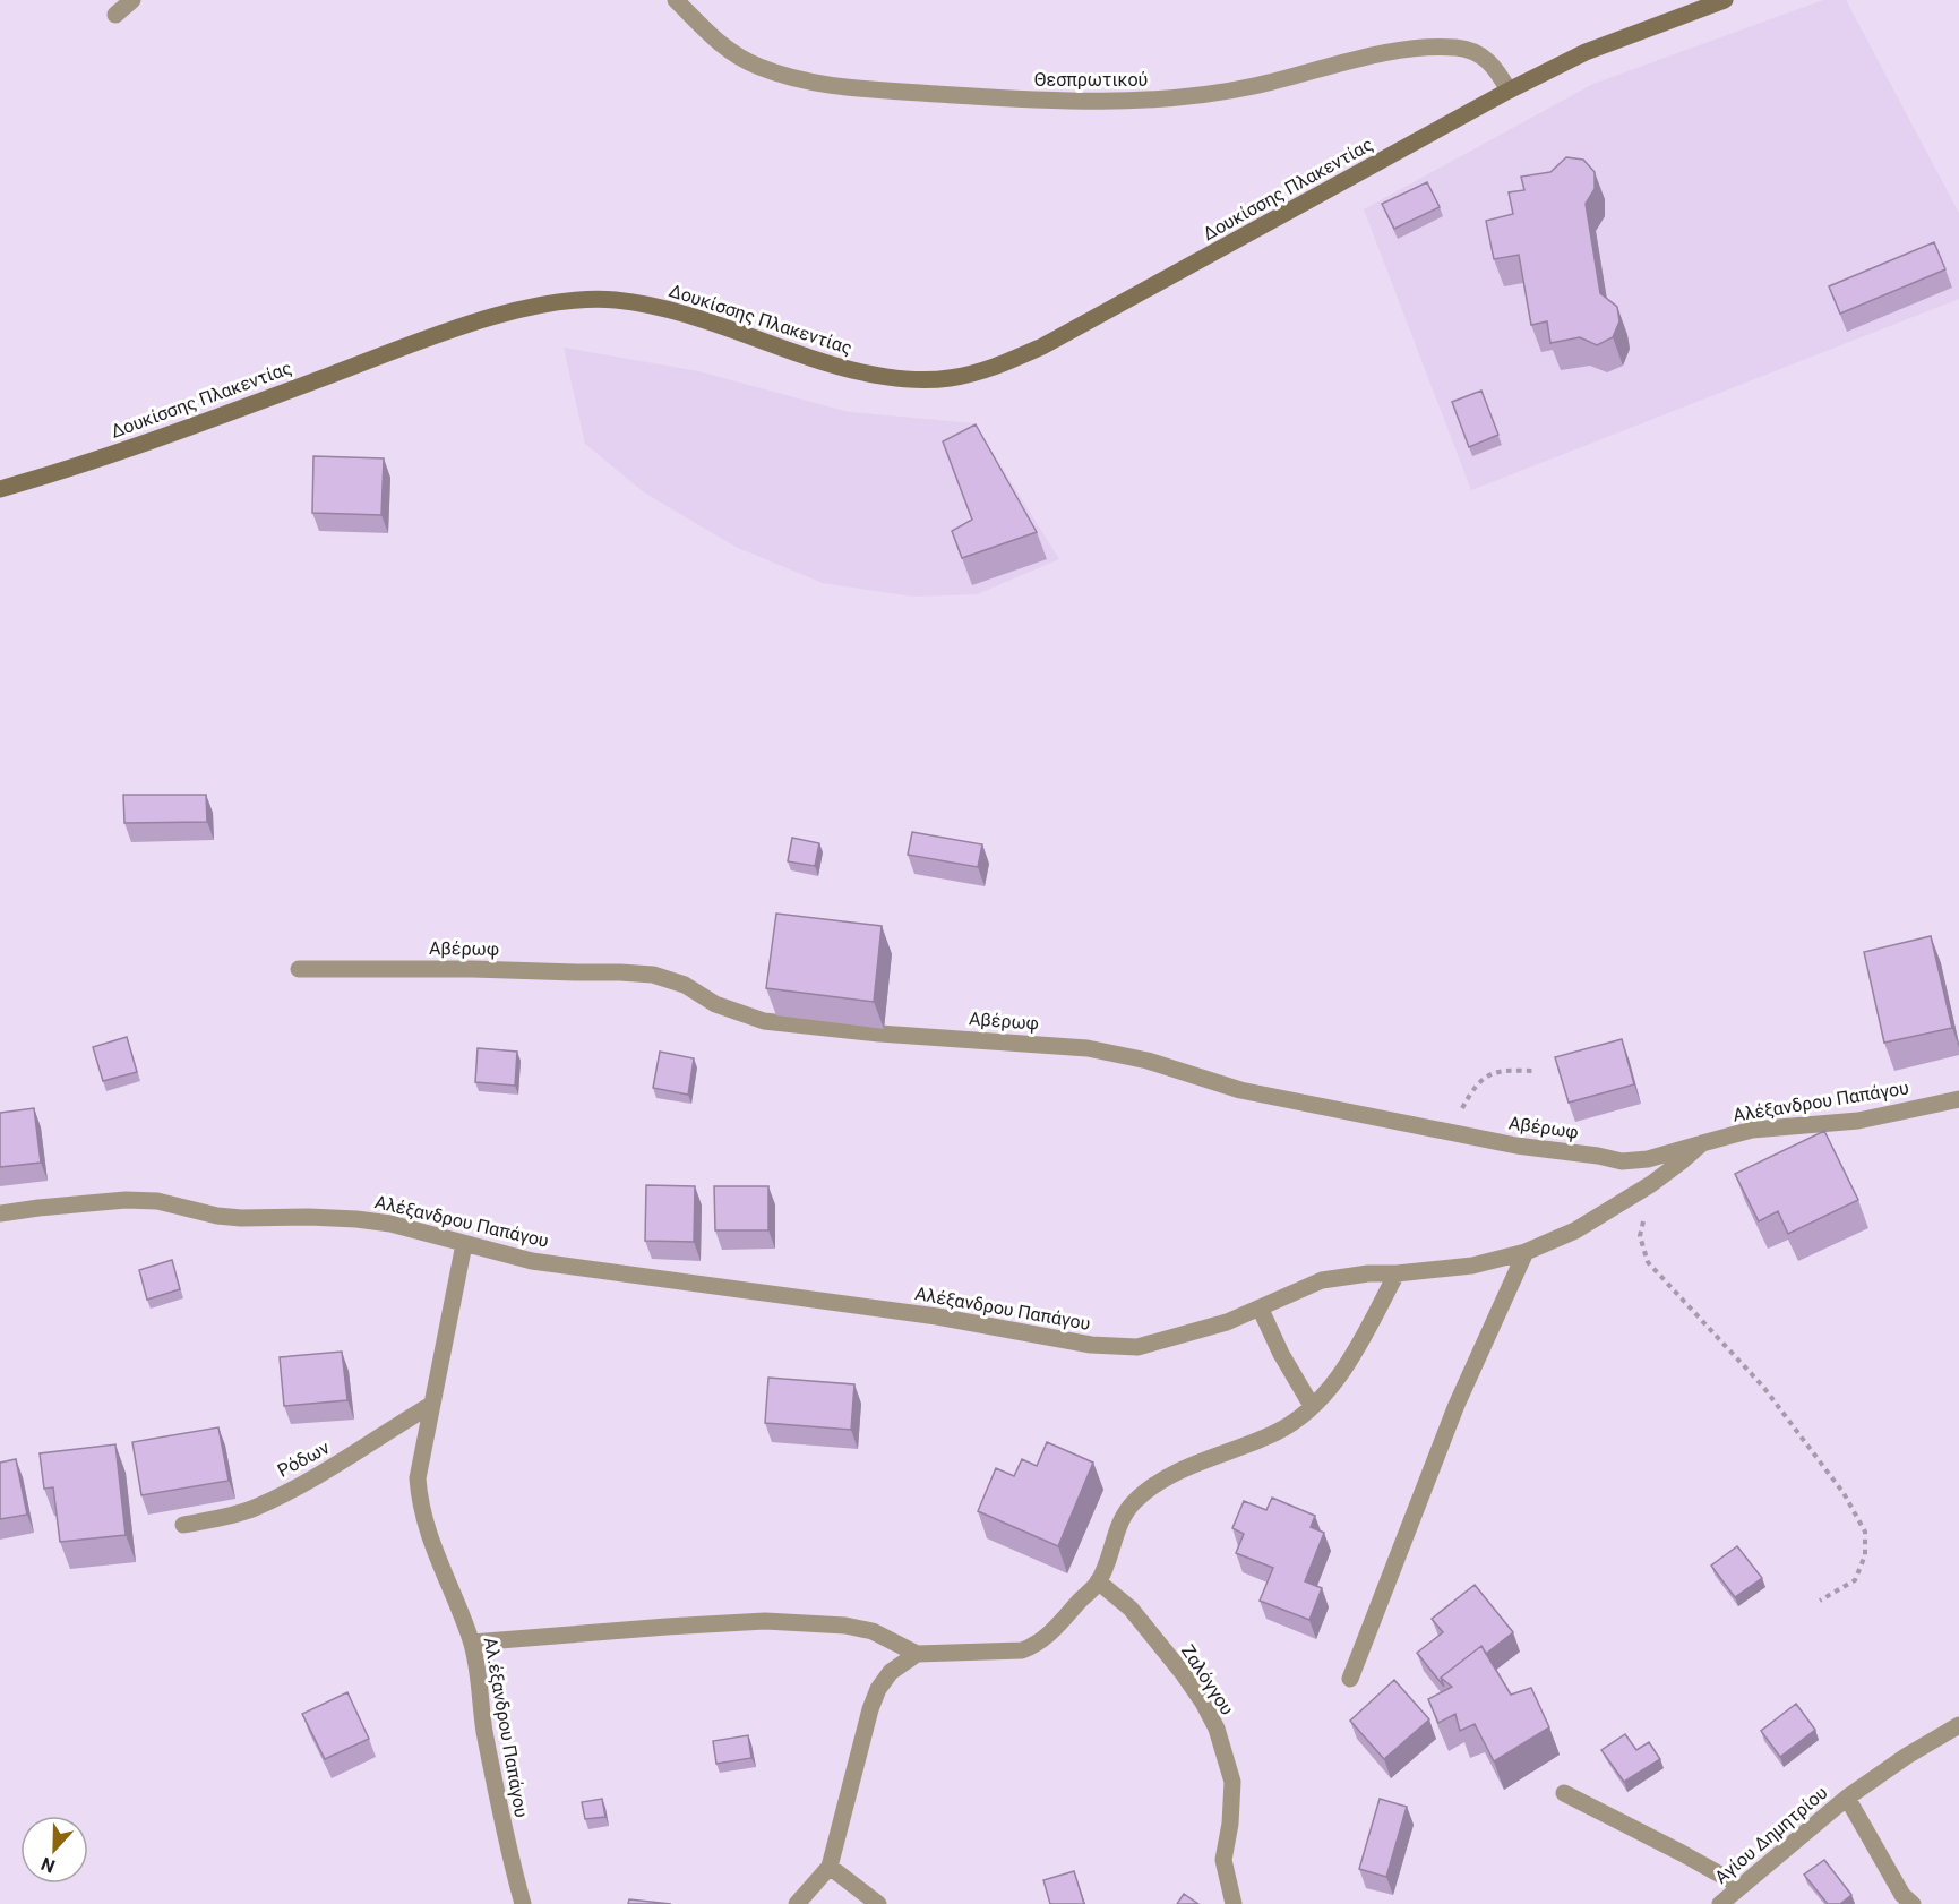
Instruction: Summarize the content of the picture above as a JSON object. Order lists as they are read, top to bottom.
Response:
{
  "streets": {
    "main road": ["Δουκίσσης Πλακεντίας"],
    "street": [
      "Θεσπρωτικού",
      "Αβέρωφ",
      "Αλέξανδρου Παπάγου",
      "Ρόδων",
      "Ζαλόγγου",
      "Αλ.έξανδρου Παπάγου",
      "Αγίου Δημητρίου"
    ]
  },
  "crossings": [
    ["Θεσπρωτικού", "Δουκίσσης Πλακεντίας"],
    ["Αβέρωφ", "Αλέξανδρου Παπάγου"],
    ["Αλέξανδρου Παπάγου", "Αλ.έξανδρου Παπάγου"],
    ["Ρόδων", "Αλ.έξανδρου Παπάγου"]
  ],
  "north": "bottom"
}
